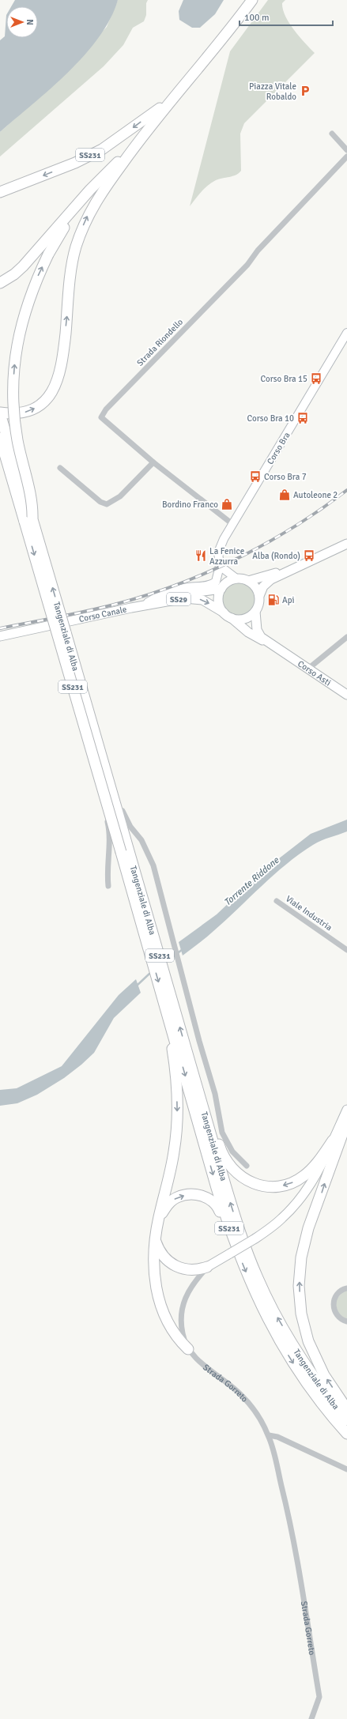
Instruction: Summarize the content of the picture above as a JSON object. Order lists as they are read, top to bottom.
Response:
{
  "streets": {
    "highway": ["SS231", "Tangenziale di Alba"],
    "main road": [
      "SS29",
      "Corso Canale",
      "Corso Asti",
      "Strada Gorreto"
    ],
    "street": ["Strada Riondello", "Corso Bra", "Viale Industria"]
  },
  "crossings": [
    ["SS231", "Tangenziale di Alba"],
    ["Strada Riondello", "Corso Bra"],
    ["Corso Bra", "Corso Canale"],
    ["Corso Canale", "Corso Asti"]
  ],
  "water": ["Torrente Riddone"],
  "places": {
    "parking": ["Piazza Vitale Robaldo"],
    "bus stop": [
      "Corso Bra 15",
      "Corso Bra 10",
      "Corso Bra 7",
      "Alba (Rondo)"
    ],
    "shop": ["Autoleone 2", "Bordino Franco"],
    "restaurant": ["La Fenice Azzurra"],
    "fuel station": ["Api"]
  },
  "scale_bar": "100 m",
  "north": "right"
}
